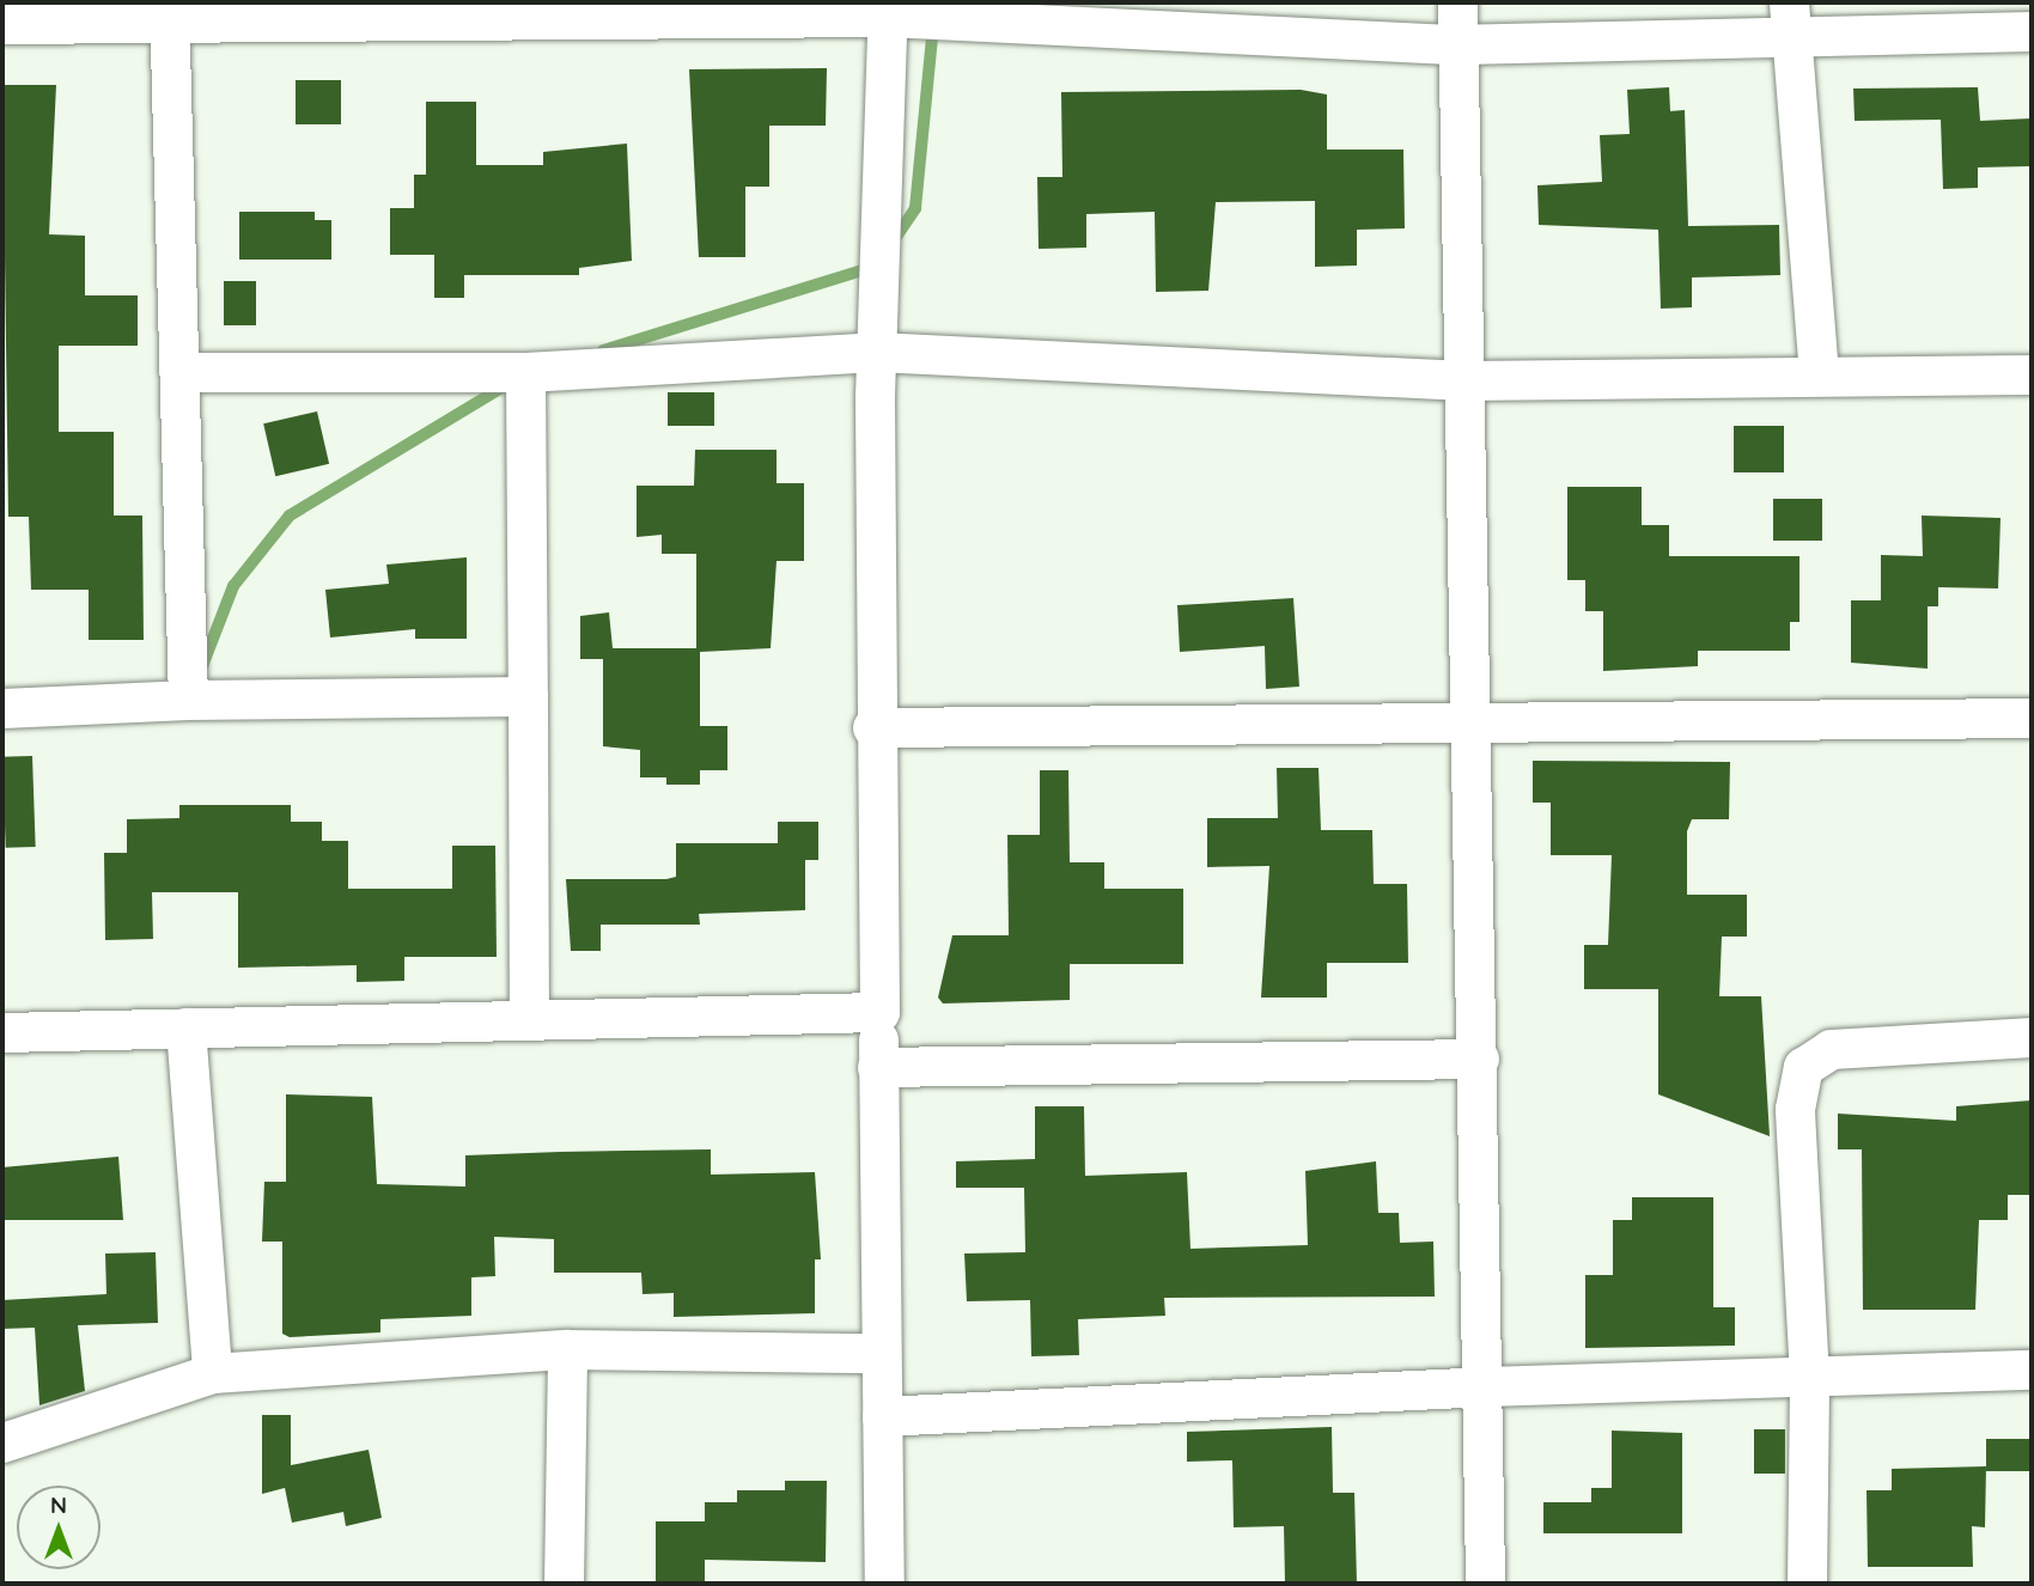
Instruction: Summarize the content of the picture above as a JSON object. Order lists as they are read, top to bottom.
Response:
{
  "north": "top"
}
